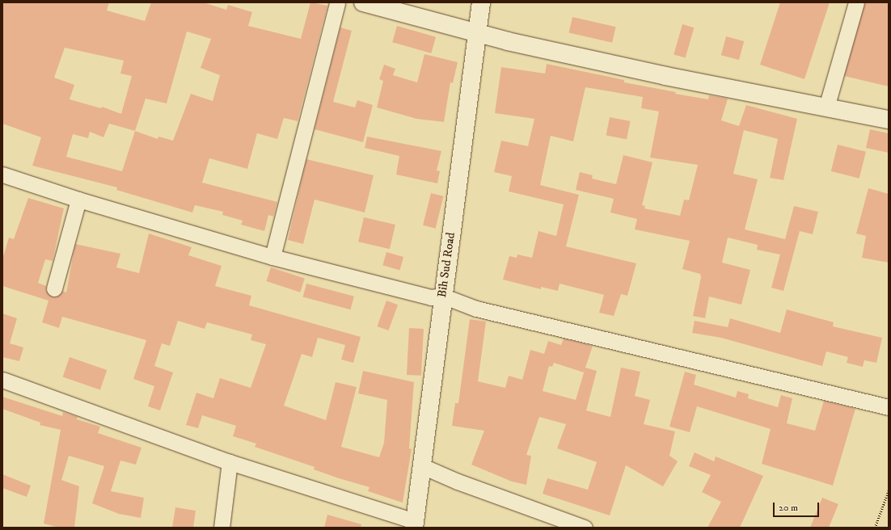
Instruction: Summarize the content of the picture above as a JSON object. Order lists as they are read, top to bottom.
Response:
{
  "streets": {
    "main road": ["Bih Sud Road"]
  },
  "scale_bar": "20 m"
}
